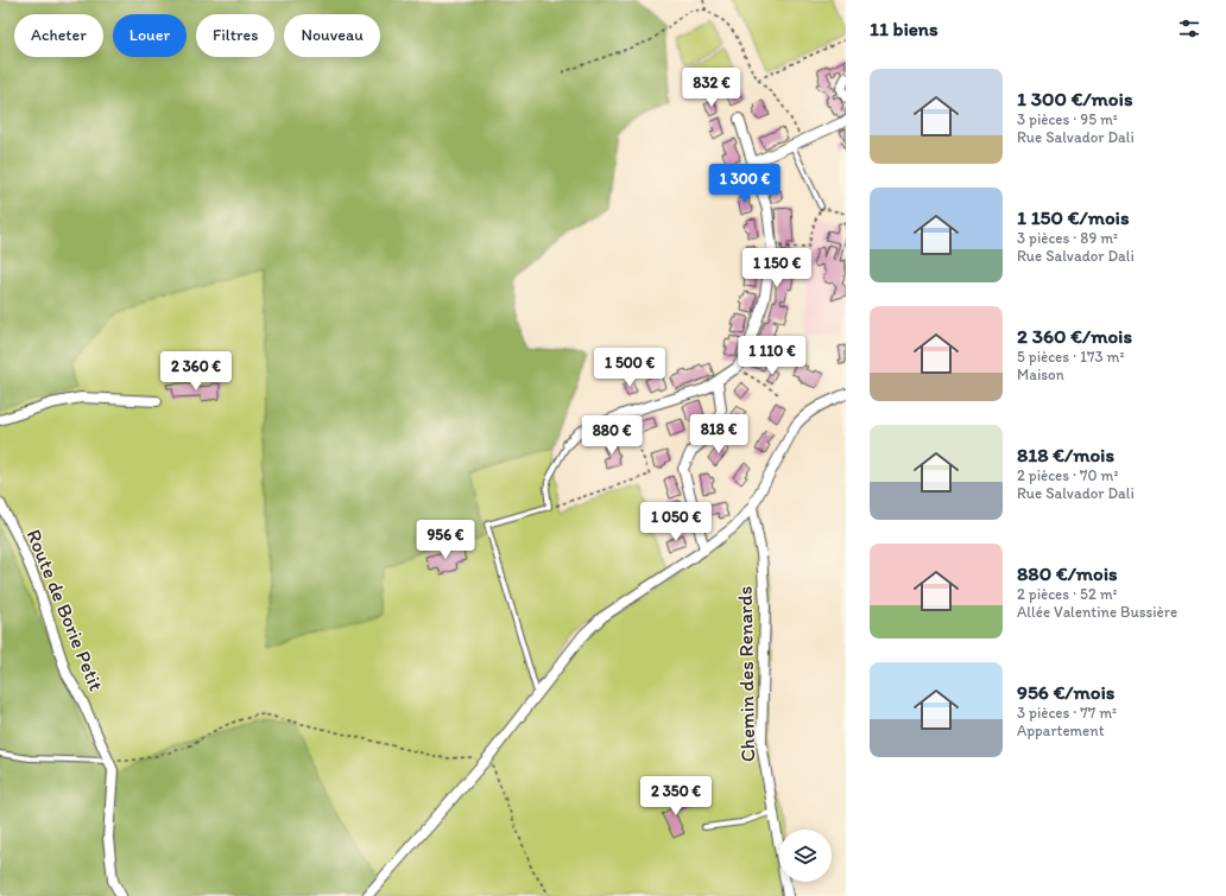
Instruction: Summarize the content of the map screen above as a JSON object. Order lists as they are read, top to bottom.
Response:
{
  "streets": {
    "street": ["Route de Borie Petit", "Chemin des Renards"]
  },
  "page": {
    "heading": "11 biens",
    "chip": [
      "Acheter",
      "Louer",
      "Filtres",
      "Nouveau"
    ],
    "list": [
      {
        "name": "1 300 €/mois",
        "note": "3 pièces · 95 m² · Rue Salvador Dali"
      },
      {
        "name": "1 150 €/mois",
        "note": "3 pièces · 89 m² · Rue Salvador Dali"
      },
      {
        "name": "2 360 €/mois",
        "note": "5 pièces · 173 m² · Maison"
      },
      {
        "name": "818 €/mois",
        "note": "2 pièces · 70 m² · Rue Salvador Dali"
      },
      {
        "name": "880 €/mois",
        "note": "2 pièces · 52 m² · Allée Valentine Bussière"
      },
      {
        "name": "956 €/mois",
        "note": "3 pièces · 77 m² · Appartement"
      }
    ],
    "price": [
      "832 €",
      "1 300 €",
      "1 150 €",
      "1 110 €",
      "1 500 €",
      "2 360 €",
      "818 €",
      "880 €",
      "1 050 €",
      "956 €",
      "2 350 €"
    ]
  }
}
